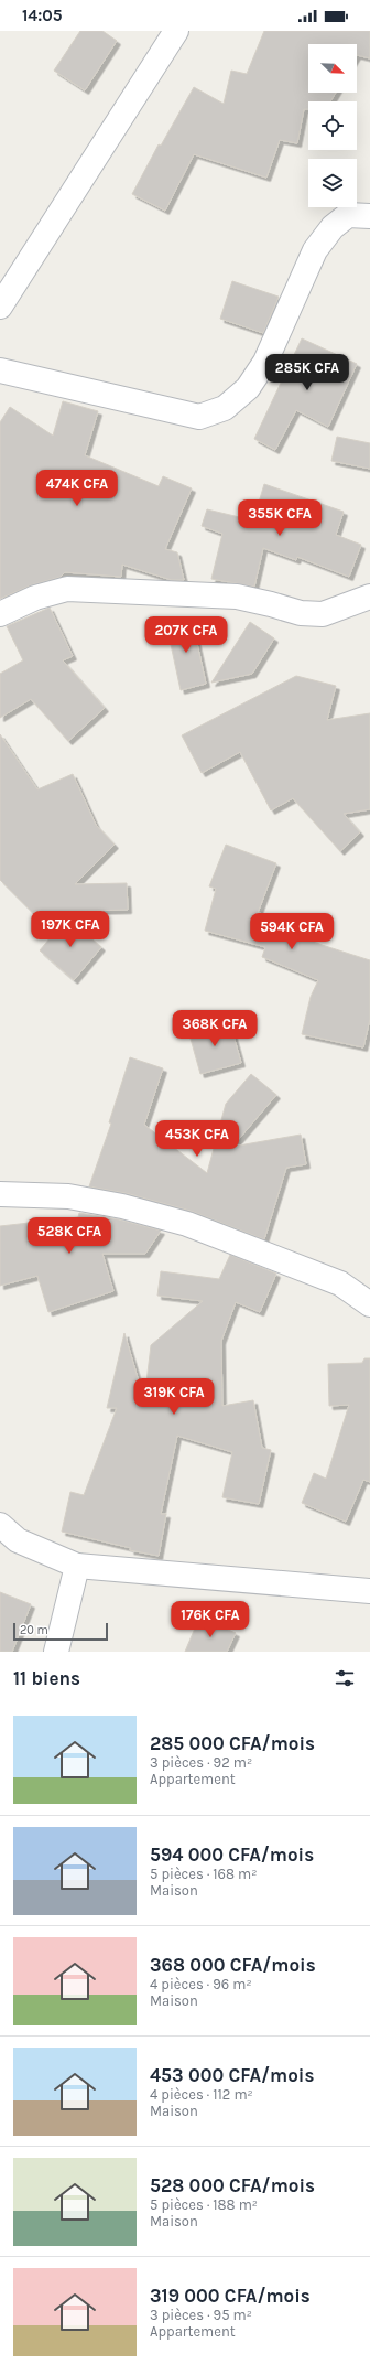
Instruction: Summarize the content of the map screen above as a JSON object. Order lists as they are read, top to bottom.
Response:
{
  "scale_bar": "20 m",
  "north": "bottom right",
  "page": {
    "status": "14:05",
    "price": [
      "285K CFA",
      "474K CFA",
      "355K CFA",
      "207K CFA",
      "197K CFA",
      "594K CFA",
      "368K CFA",
      "453K CFA",
      "528K CFA",
      "319K CFA",
      "176K CFA"
    ],
    "scale": "20 m",
    "heading": "11 biens",
    "list": [
      {
        "name": "285 000 CFA/mois",
        "note": "3 pièces · 92 m² · Appartement"
      },
      {
        "name": "594 000 CFA/mois",
        "note": "5 pièces · 168 m² · Maison"
      },
      {
        "name": "368 000 CFA/mois",
        "note": "4 pièces · 96 m² · Maison"
      },
      {
        "name": "453 000 CFA/mois",
        "note": "4 pièces · 112 m² · Maison"
      },
      {
        "name": "528 000 CFA/mois",
        "note": "5 pièces · 188 m² · Maison"
      },
      {
        "name": "319 000 CFA/mois",
        "note": "3 pièces · 95 m² · Appartement"
      }
    ]
  }
}
